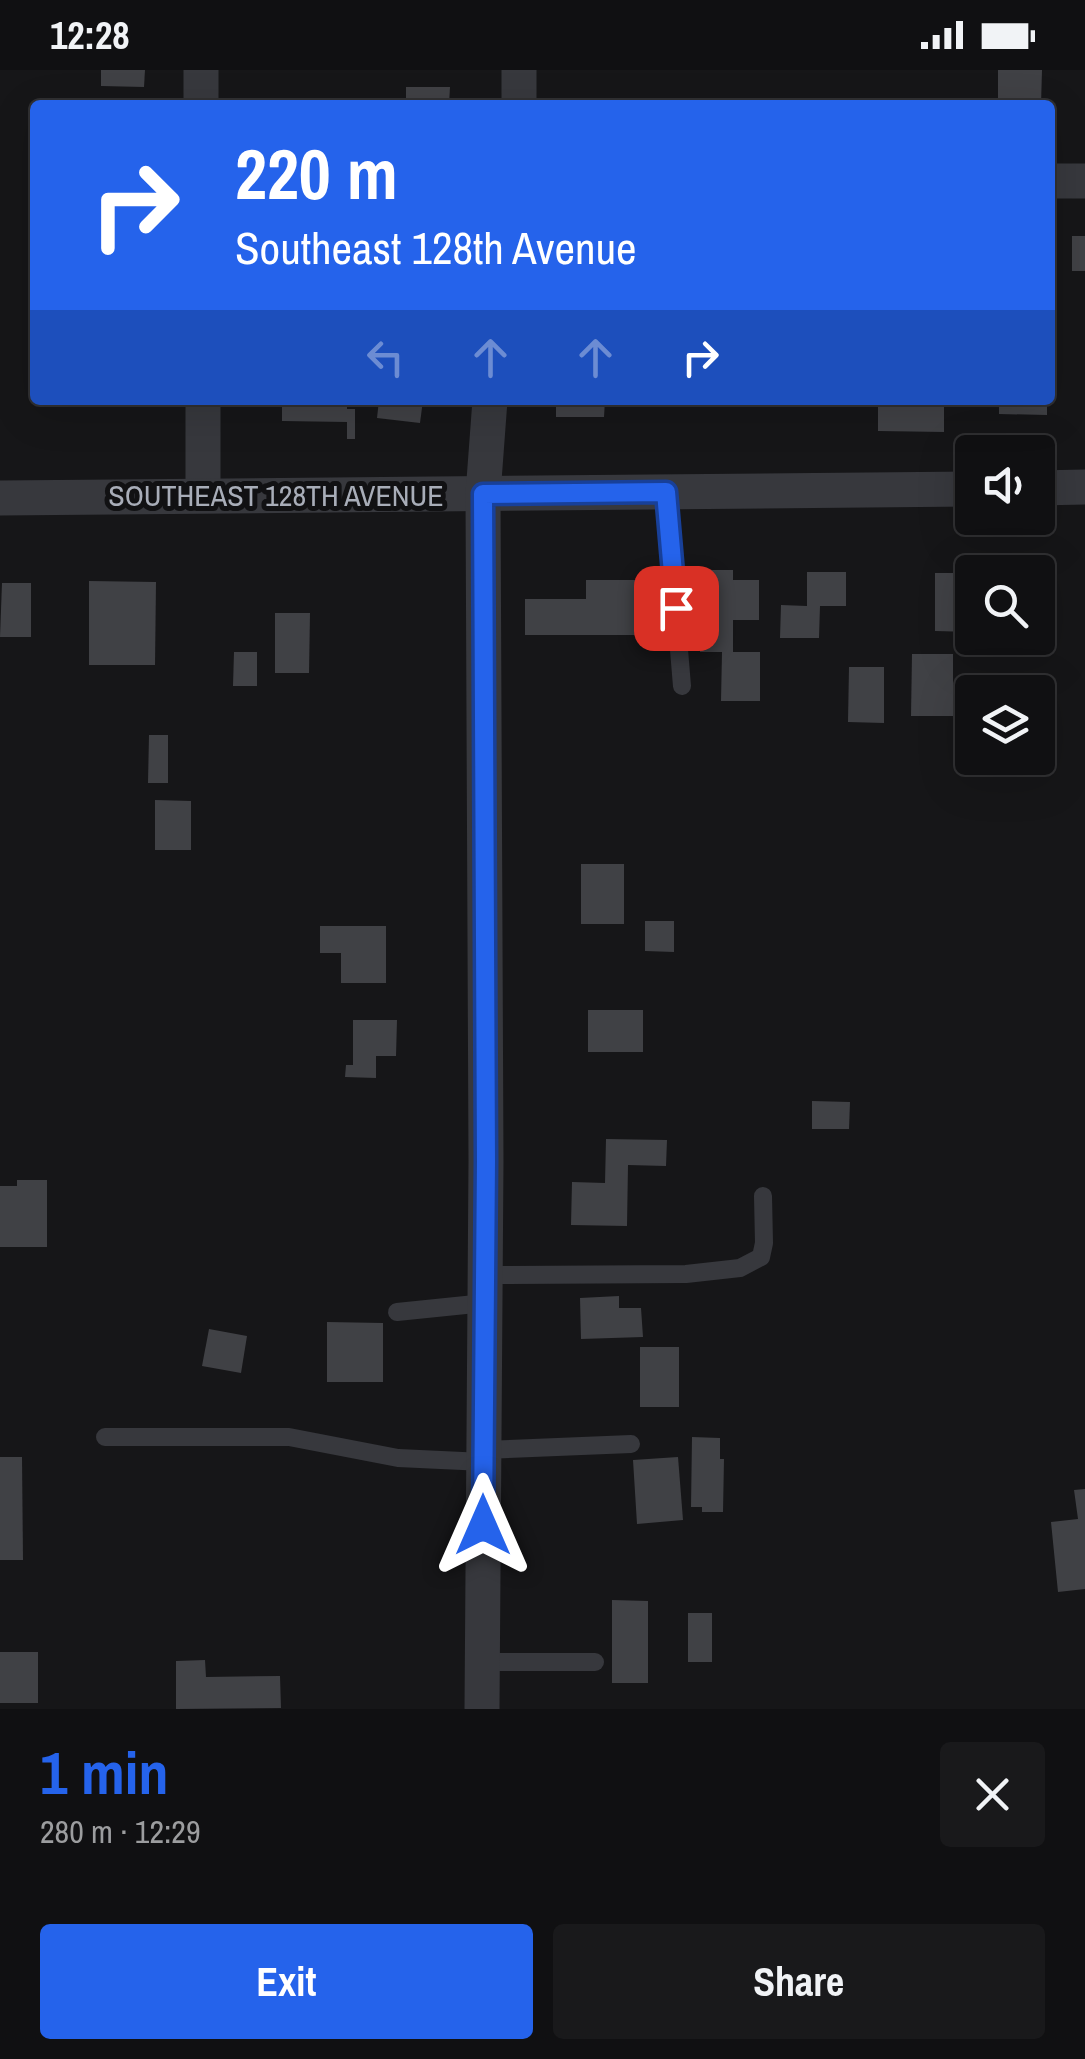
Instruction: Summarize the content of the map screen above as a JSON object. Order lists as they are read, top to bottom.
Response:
{
  "streets": {
    "street": ["SOUTHEAST 128TH AVENUE"]
  },
  "page": {
    "status": "12:28",
    "turn": ["220 m", "Southeast 128th Avenue"],
    "heading": ["1 min", "280 m · 12:29"],
    "buttons": ["Exit", "Share"]
  }
}
